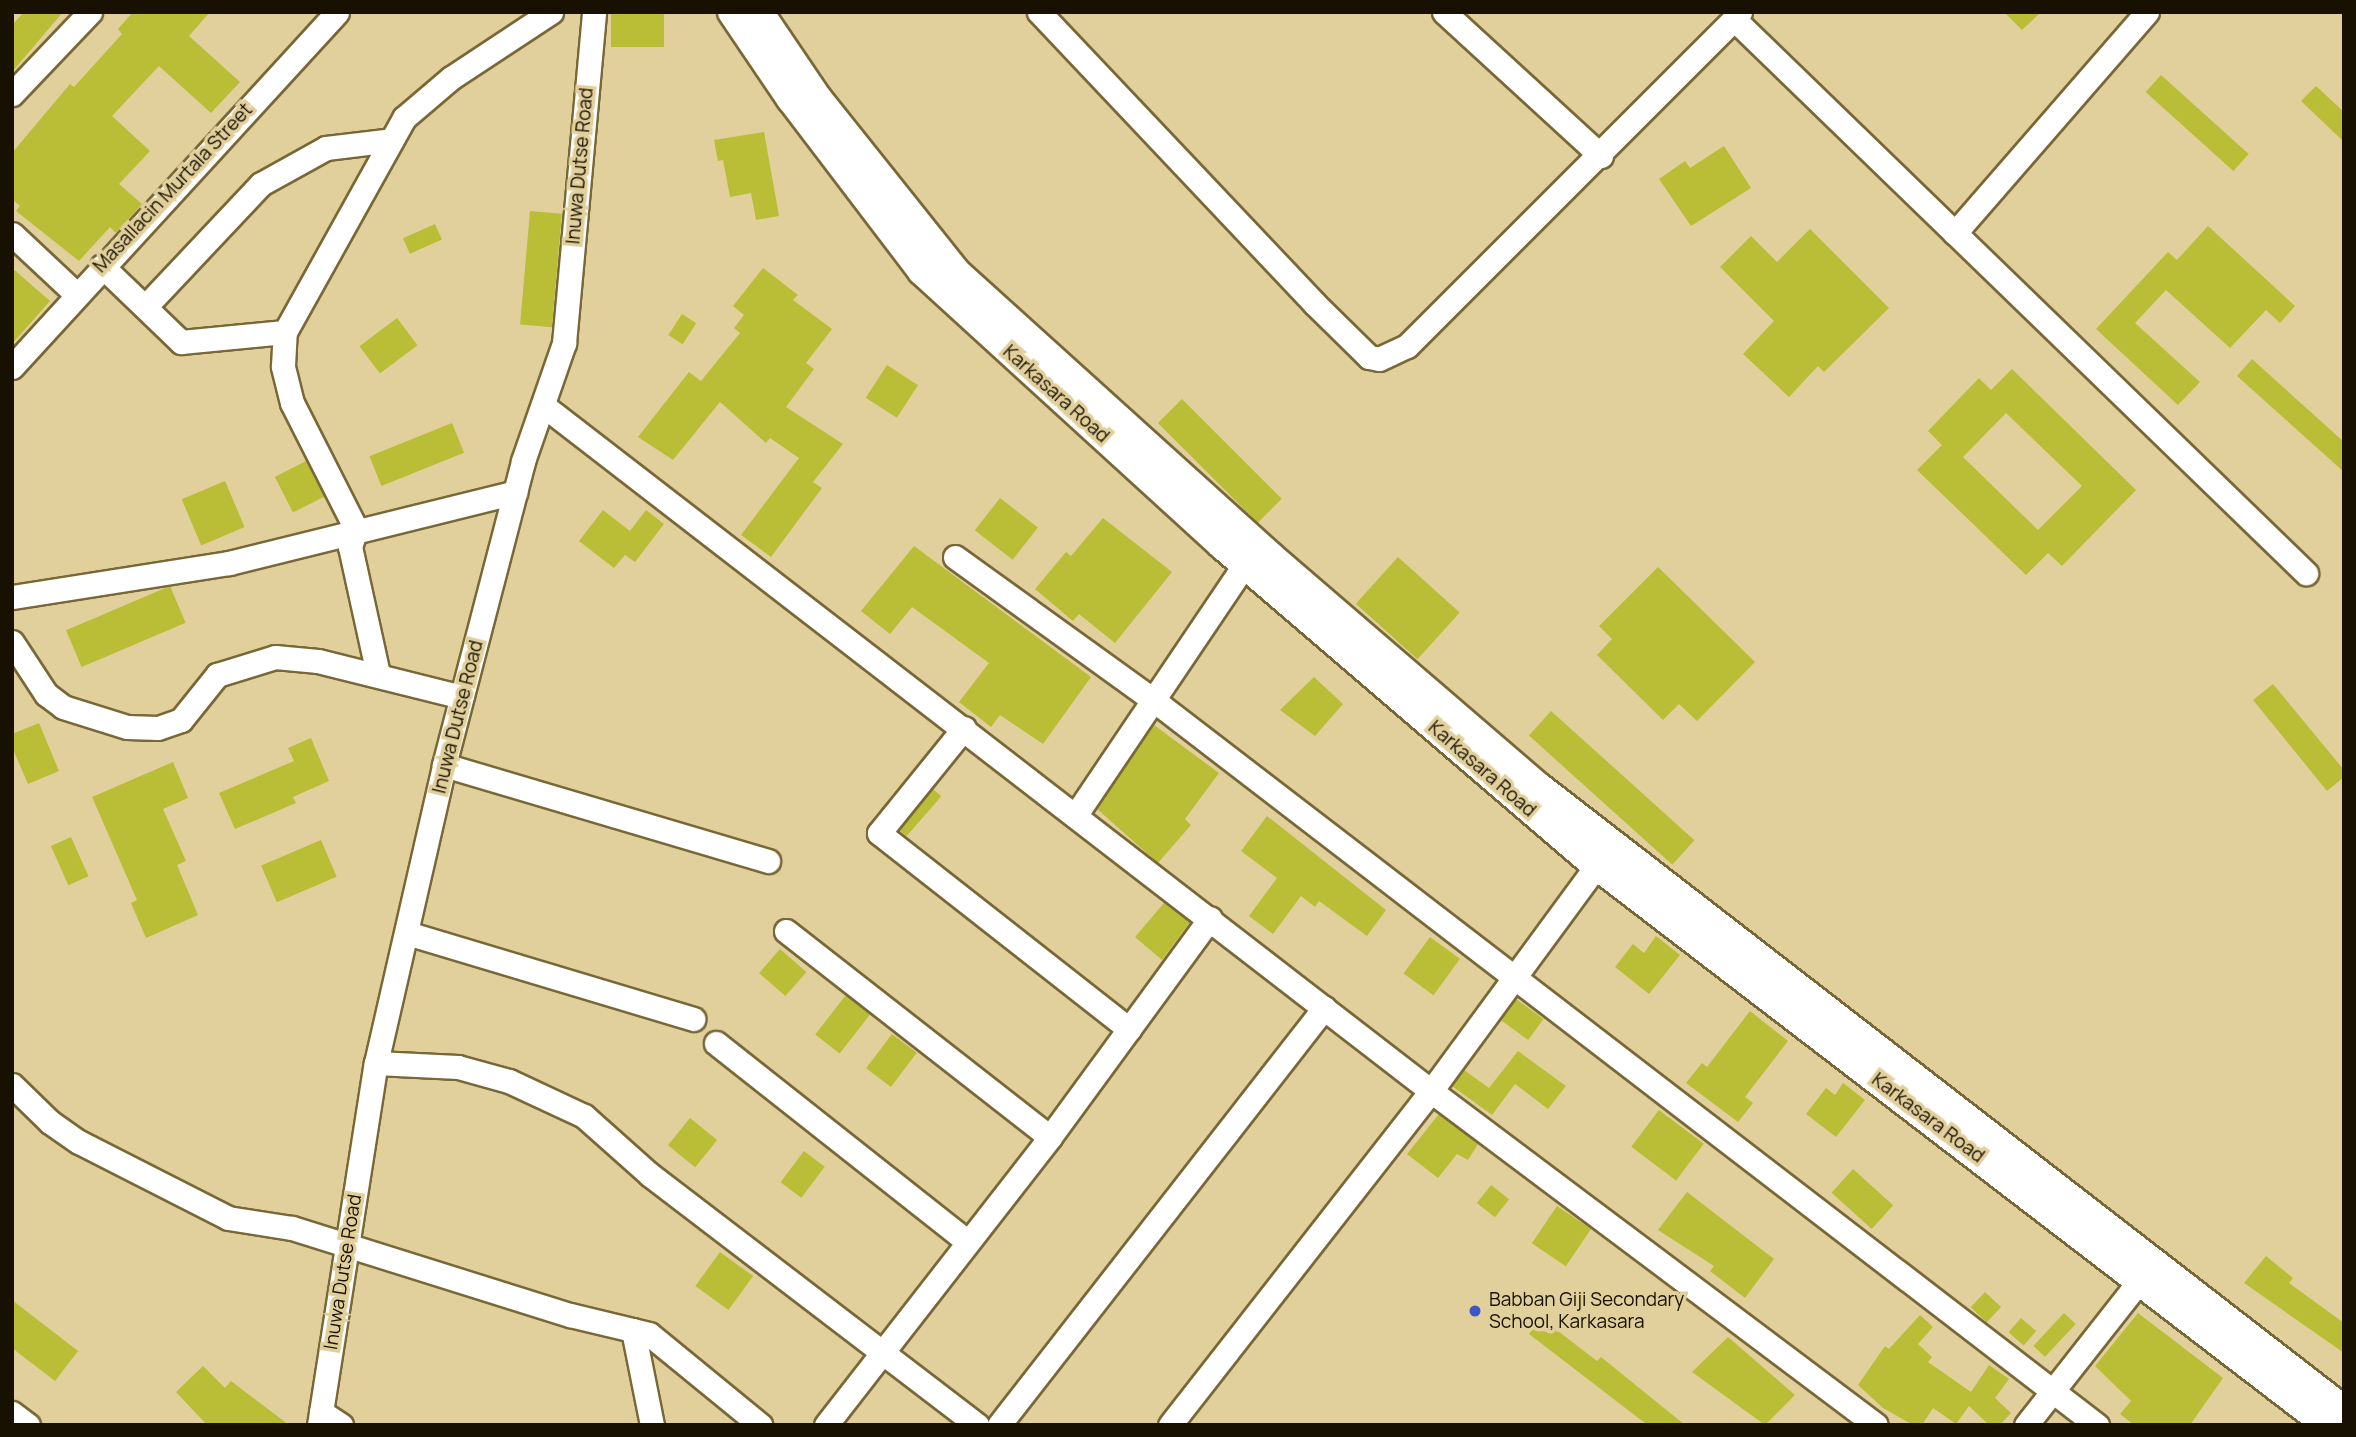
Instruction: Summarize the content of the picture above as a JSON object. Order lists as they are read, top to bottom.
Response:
{
  "streets": {
    "main road": ["Karkasara Road"],
    "street": ["Inuwa Dutse Road", "Masallacin Murtala Street"]
  },
  "places": ["Babban Giji Secondary School, Karkasara"]
}
